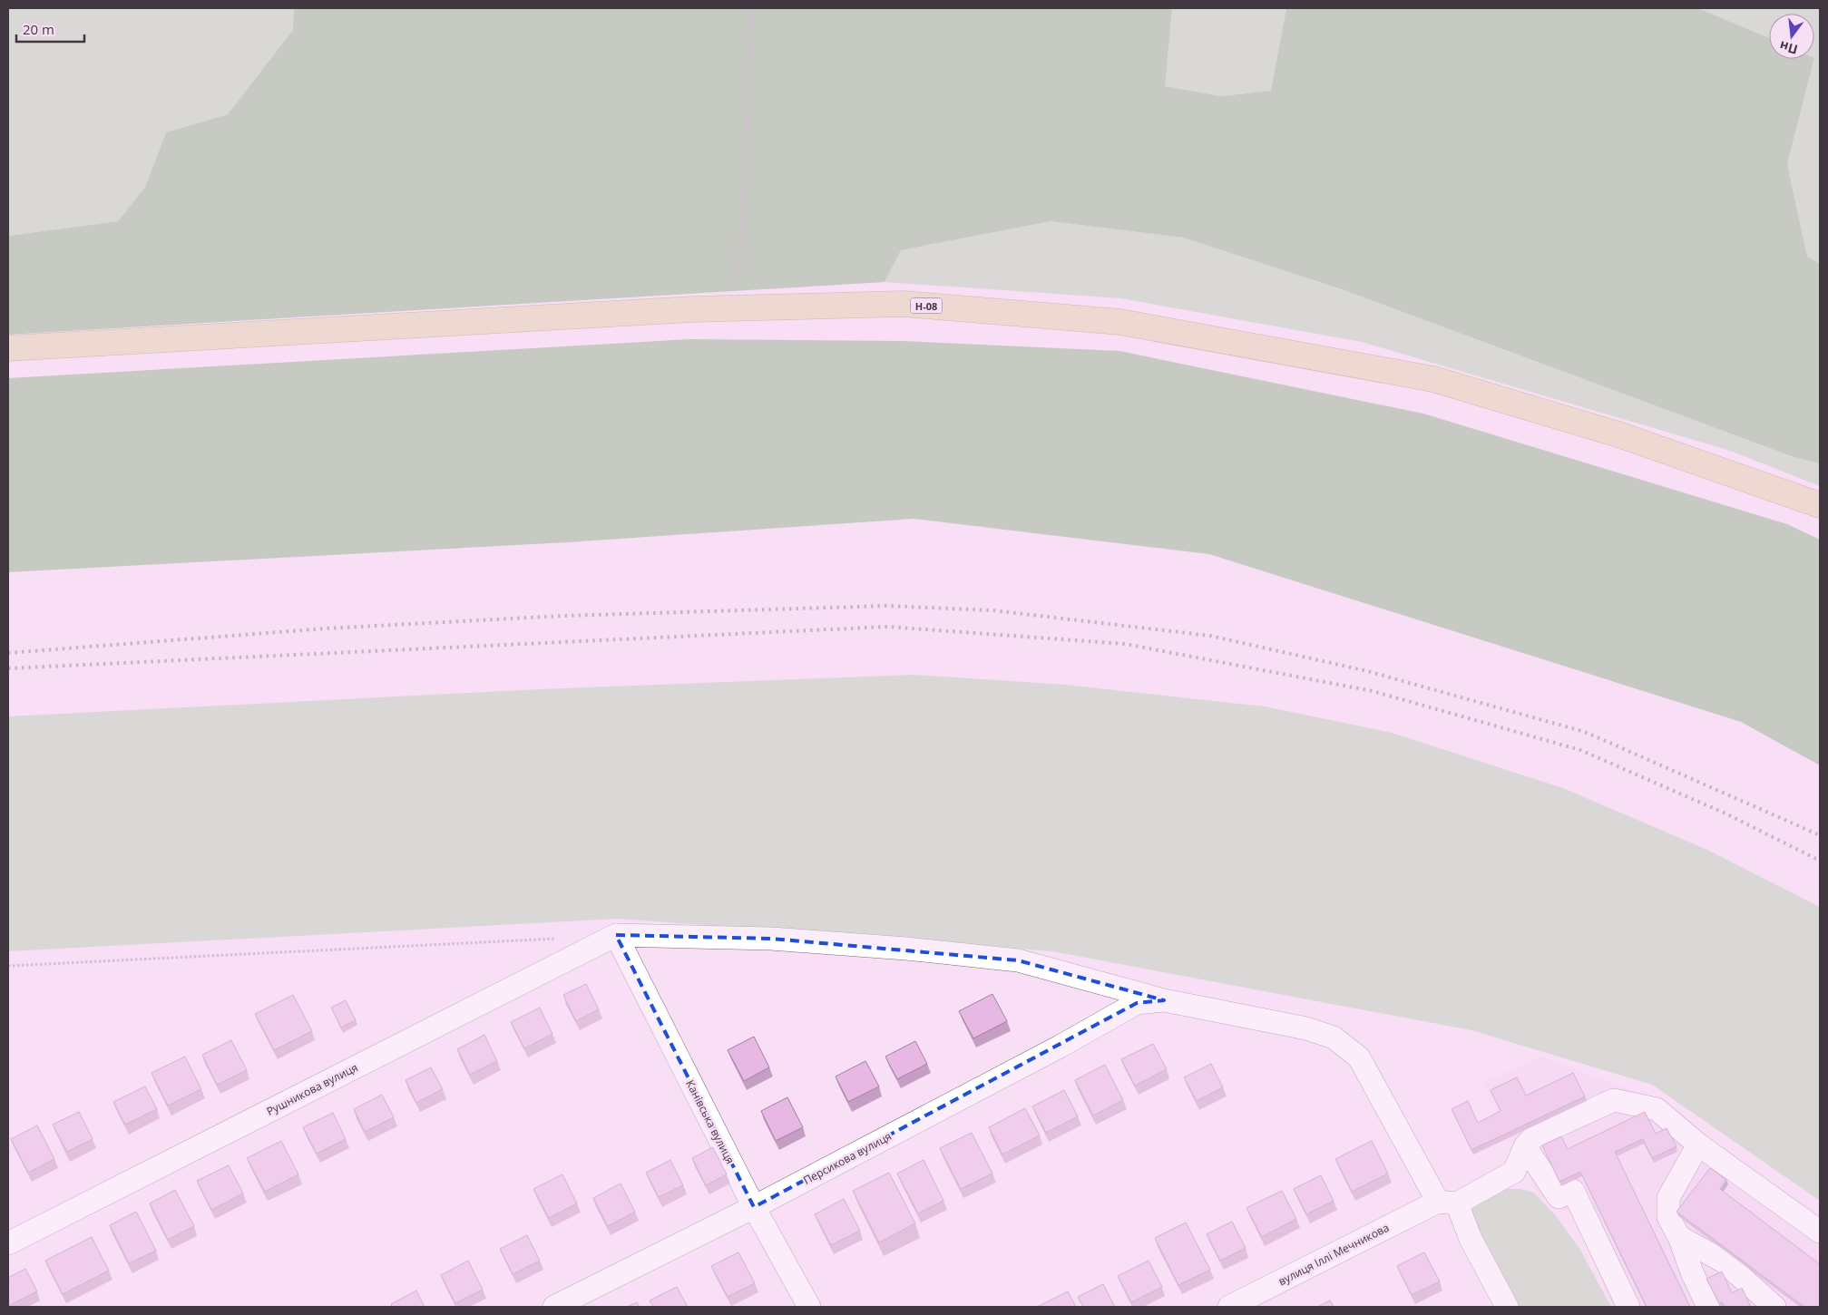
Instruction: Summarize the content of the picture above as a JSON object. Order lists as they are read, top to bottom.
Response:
{
  "streets": {
    "main road": ["Н-08"],
    "street": [
      "Рушникова вулиця",
      "Канівська вулиця",
      "Персикова вулиця",
      "вулиця Іллі Мечникова"
    ]
  },
  "crossings": [
    ["Рушникова вулиця", "Канівська вулиця"],
    ["Канівська вулиця", "Персикова вулиця"]
  ],
  "scale_bar": "20 m",
  "north": "bottom"
}
